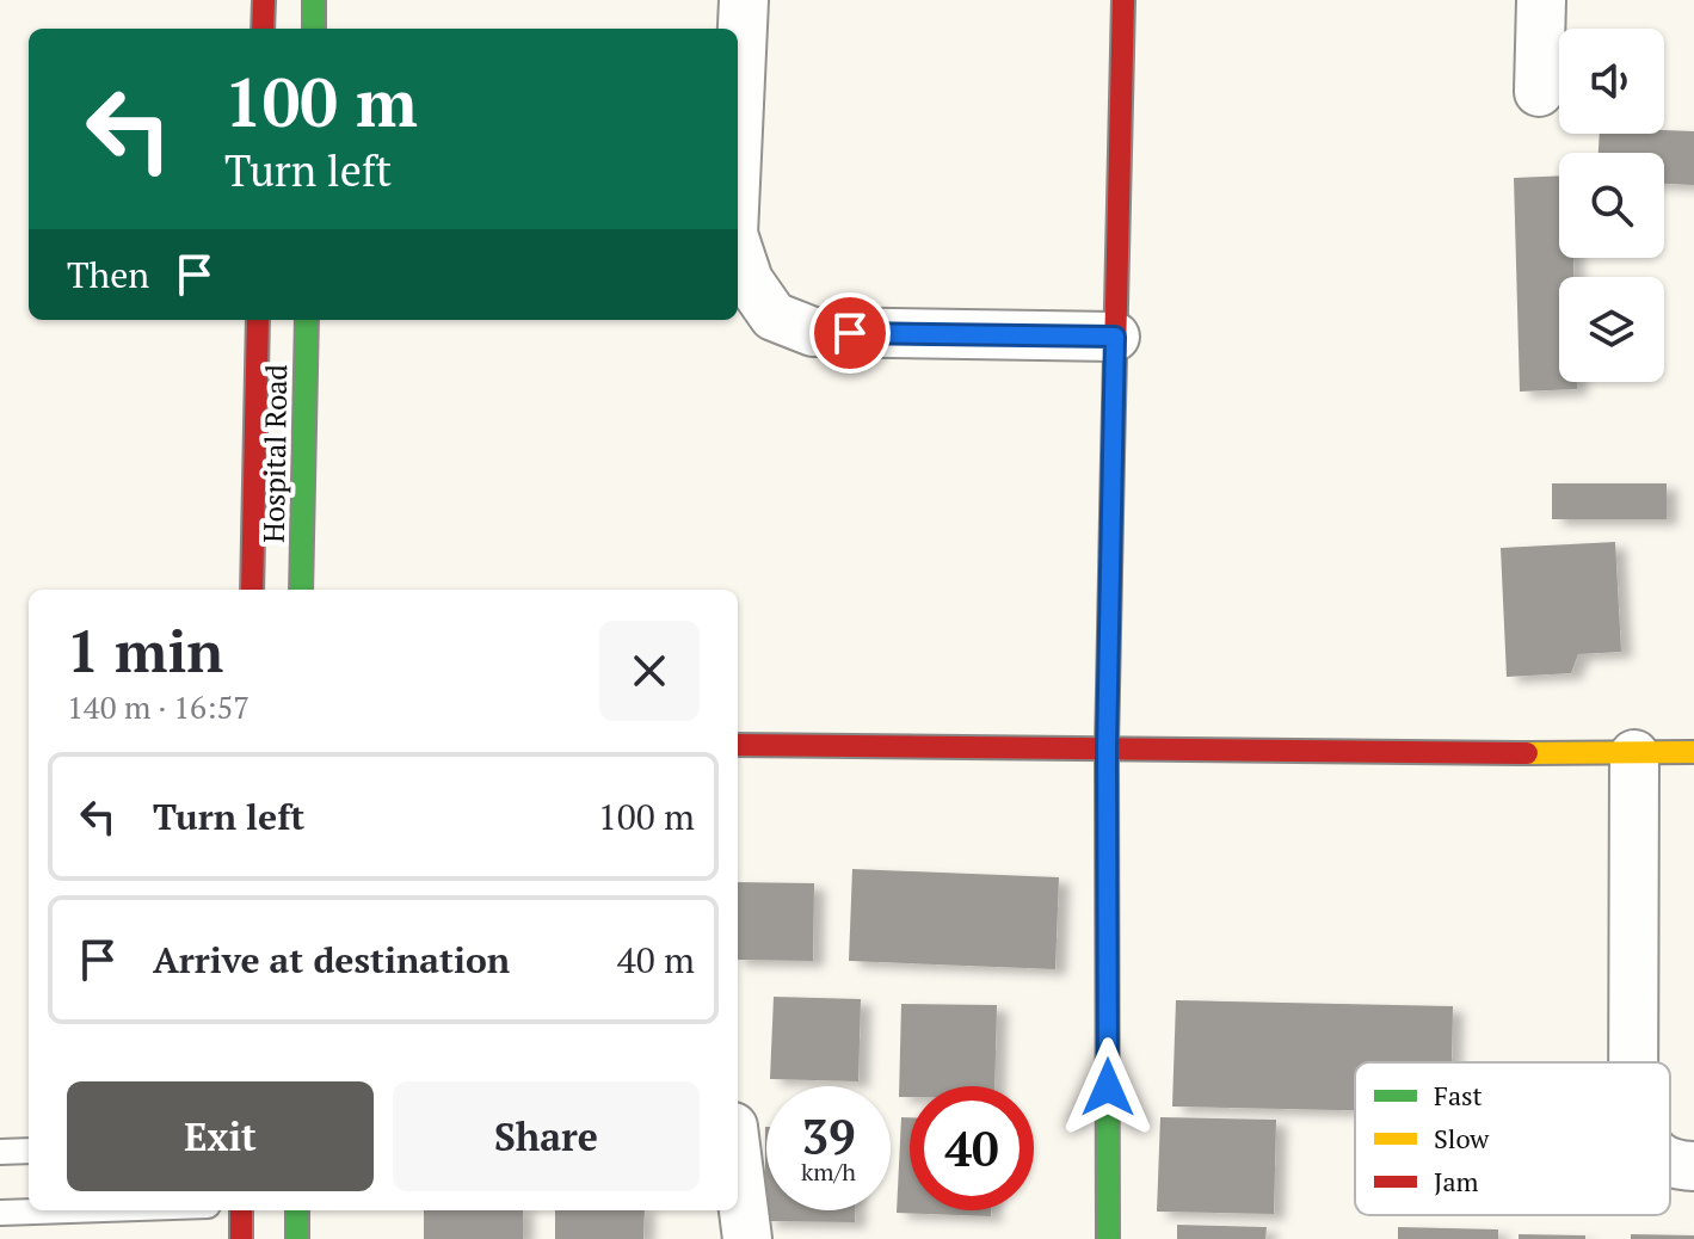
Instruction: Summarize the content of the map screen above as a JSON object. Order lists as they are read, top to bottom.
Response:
{
  "streets": {
    "street": ["Hospital Road"]
  },
  "legend": ["Fast", "Slow", "Jam"],
  "page": {
    "turn": ["100 m", "Turn left"],
    "then": "Then",
    "heading": ["1 min", "140 m · 16:57"],
    "list": [
      {
        "name": "Turn left",
        "value": "100 m"
      },
      {
        "name": "Arrive at destination",
        "value": "40 m"
      }
    ],
    "buttons": ["Exit", "Share"],
    "speed": "39 km/h",
    "limit": "40"
  }
}
